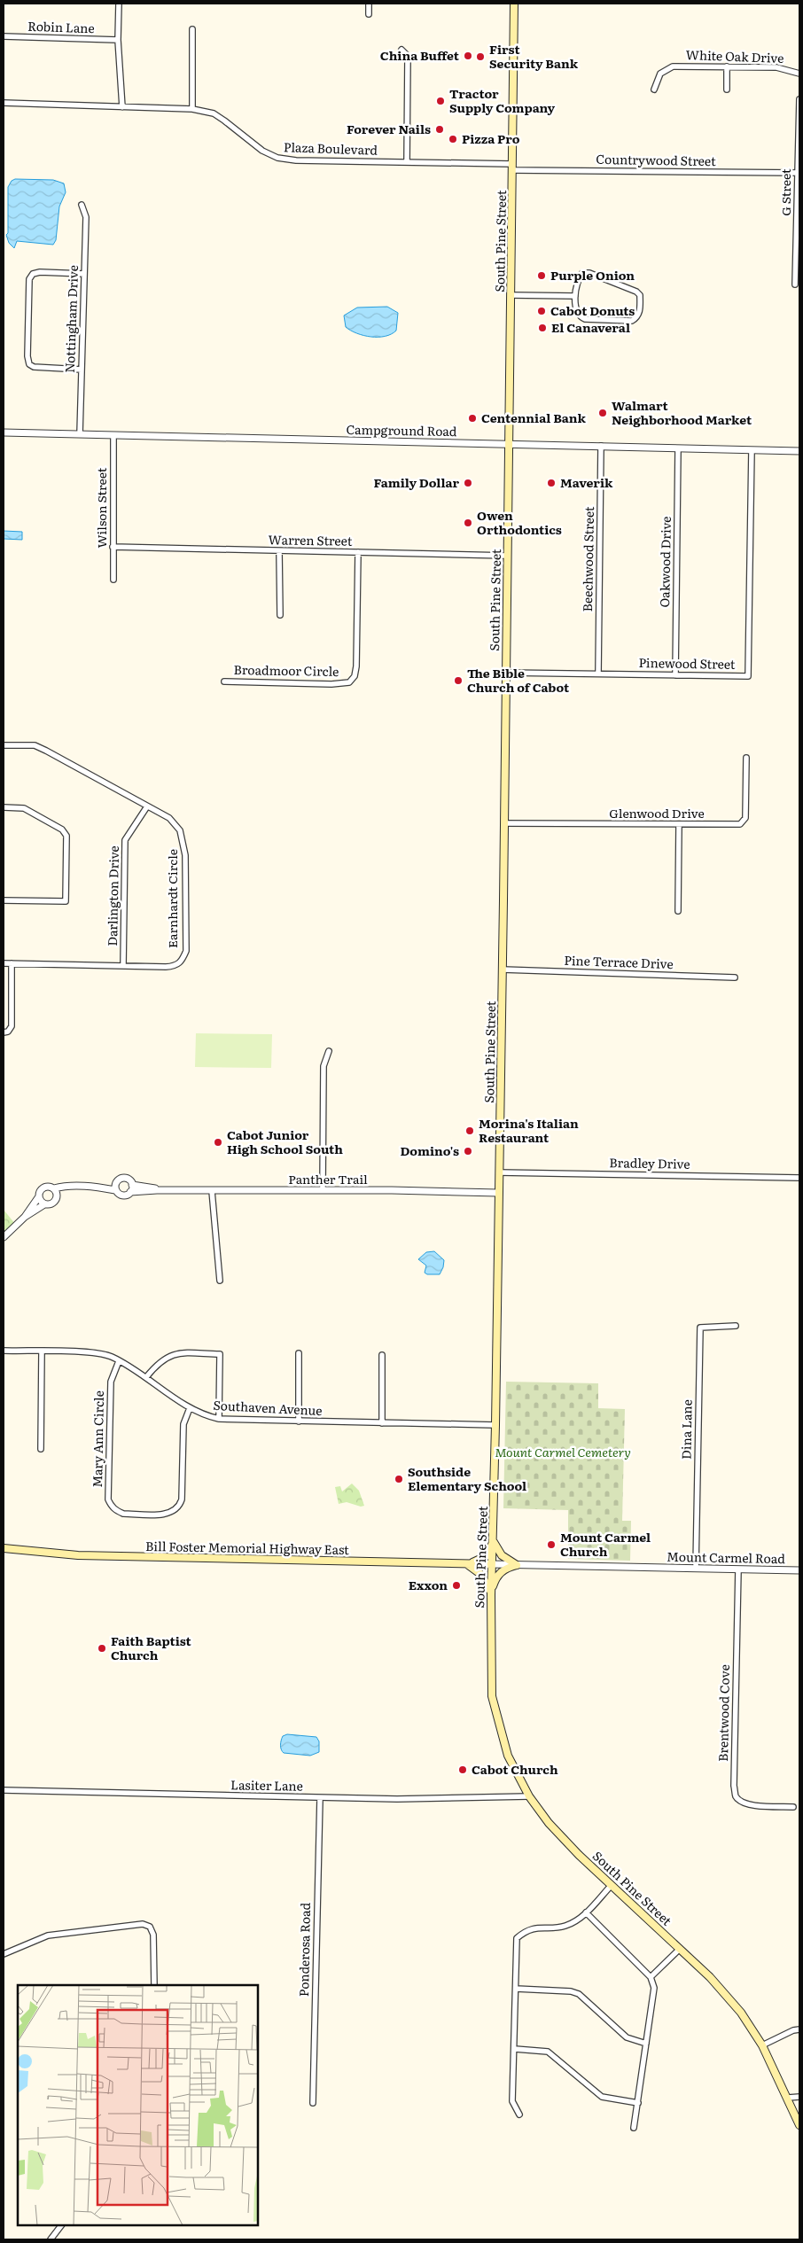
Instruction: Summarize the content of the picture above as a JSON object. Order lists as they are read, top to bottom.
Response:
{
  "streets": {
    "main road": ["South Pine Street", "Bill Foster Memorial Highway East"],
    "street": [
      "Robin Lane",
      "White Oak Drive",
      "Plaza Boulevard",
      "Countrywood Street",
      "G Street",
      "Nottingham Drive",
      "Campground Road",
      "Wilson Street",
      "Warren Street",
      "Beechwood Street",
      "Oakwood Drive",
      "Pinewood Street",
      "Broadmoor Circle",
      "Glenwood Drive",
      "Darlington Drive",
      "Earnhardt Circle",
      "Pine Terrace Drive",
      "Bradley Drive",
      "Panther Trail",
      "Southaven Avenue",
      "Dina Lane",
      "Mary Ann Circle",
      "Mount Carmel Road",
      "Brentwood Cove",
      "Lasiter Lane",
      "Ponderosa Road"
    ]
  },
  "crossings": [
    ["Plaza Boulevard", "Countrywood Street"],
    ["Plaza Boulevard", "South Pine Street"],
    ["Countrywood Street", "G Street"],
    ["Countrywood Street", "South Pine Street"],
    ["South Pine Street", "Campground Road"],
    ["South Pine Street", "Warren Street"],
    ["South Pine Street", "Pinewood Street"],
    ["South Pine Street", "Glenwood Drive"],
    ["South Pine Street", "Pine Terrace Drive"],
    ["South Pine Street", "Bradley Drive"],
    ["South Pine Street", "Panther Trail"],
    ["South Pine Street", "Southaven Avenue"],
    ["South Pine Street", "Bill Foster Memorial Highway East"],
    ["South Pine Street", "Mount Carmel Road"],
    ["South Pine Street", "Lasiter Lane"],
    ["Nottingham Drive", "Campground Road"],
    ["Campground Road", "Wilson Street"],
    ["Campground Road", "Beechwood Street"],
    ["Campground Road", "Oakwood Drive"],
    ["Campground Road", "Pinewood Street"],
    ["Wilson Street", "Warren Street"],
    ["Warren Street", "Broadmoor Circle"],
    ["Beechwood Street", "Pinewood Street"],
    ["Oakwood Drive", "Pinewood Street"],
    ["Darlington Drive", "Earnhardt Circle"],
    ["Southaven Avenue", "Mary Ann Circle"],
    ["Dina Lane", "Mount Carmel Road"],
    ["Bill Foster Memorial Highway East", "Mount Carmel Road"],
    ["Mount Carmel Road", "Brentwood Cove"],
    ["Lasiter Lane", "Ponderosa Road"]
  ],
  "parks": ["Mount Carmel Cemetery"],
  "places": [
    "China Buffet",
    "First Security Bank",
    "Tractor Supply Company",
    "Forever Nails",
    "Pizza Pro",
    "Purple Onion",
    "Cabot Donuts",
    "El Canaveral",
    "Walmart Neighborhood Market",
    "Centennial Bank",
    "Family Dollar",
    "Maverik",
    "Owen Orthodontics",
    "The Bible Church of Cabot",
    "Morina's Italian Restaurant",
    "Cabot Junior High School South",
    "Domino's",
    "Southside Elementary School",
    "Mount Carmel Church",
    "Exxon",
    "Faith Baptist Church",
    "Cabot Church"
  ]
}
